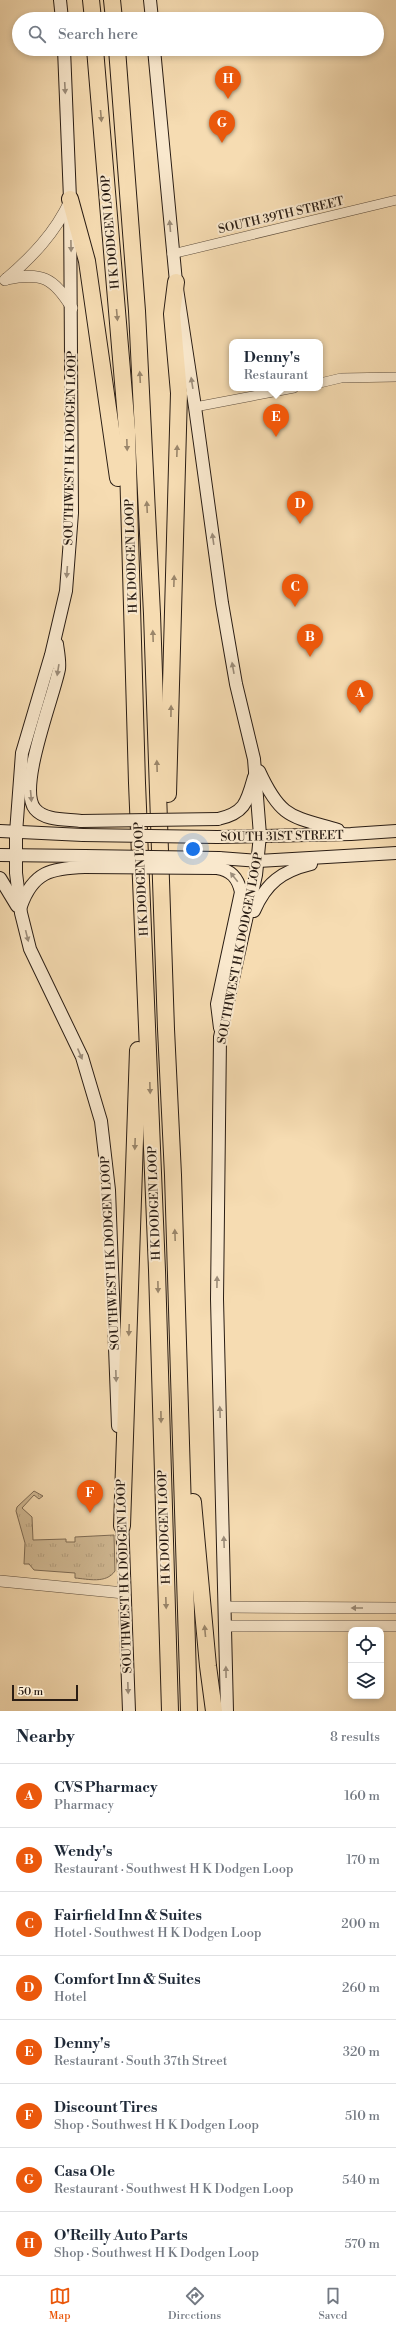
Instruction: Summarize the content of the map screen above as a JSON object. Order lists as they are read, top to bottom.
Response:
{
  "streets": {
    "highway": ["H K DODGEN LOOP"],
    "main road": ["SOUTHWEST H K DODGEN LOOP", "SOUTH 31ST STREET"],
    "street": ["SOUTH 39TH STREET"]
  },
  "crossings": [
    ["SOUTH 39TH STREET", "SOUTHWEST H K DODGEN LOOP"],
    ["SOUTHWEST H K DODGEN LOOP", "SOUTH 31ST STREET"]
  ],
  "scale_bar": "50 m",
  "page": {
    "search": "Search here",
    "pins": [
      "H",
      "G",
      "E",
      "D",
      "C",
      "B",
      "A",
      "F"
    ],
    "popup": ["Denny's", "Restaurant"],
    "scale": "50 m",
    "heading": ["Nearby", "8 results"],
    "list": [
      {
        "mark": "A",
        "name": "CVS Pharmacy",
        "note": "Pharmacy",
        "value": "160 m"
      },
      {
        "mark": "B",
        "name": "Wendy's",
        "note": "Restaurant · Southwest H K Dodgen Loop",
        "value": "170 m"
      },
      {
        "mark": "C",
        "name": "Fairfield Inn & Suites",
        "note": "Hotel · Southwest H K Dodgen Loop",
        "value": "200 m"
      },
      {
        "mark": "D",
        "name": "Comfort Inn & Suites",
        "note": "Hotel",
        "value": "260 m"
      },
      {
        "mark": "E",
        "name": "Denny's",
        "note": "Restaurant · South 37th Street",
        "value": "320 m"
      },
      {
        "mark": "F",
        "name": "Discount Tires",
        "note": "Shop · Southwest H K Dodgen Loop",
        "value": "510 m"
      },
      {
        "mark": "G",
        "name": "Casa Ole",
        "note": "Restaurant · Southwest H K Dodgen Loop",
        "value": "540 m"
      },
      {
        "mark": "H",
        "name": "O'Reilly Auto Parts",
        "note": "Shop · Southwest H K Dodgen Loop",
        "value": "570 m"
      }
    ],
    "nav": ["Map", "Directions", "Saved"]
  }
}
